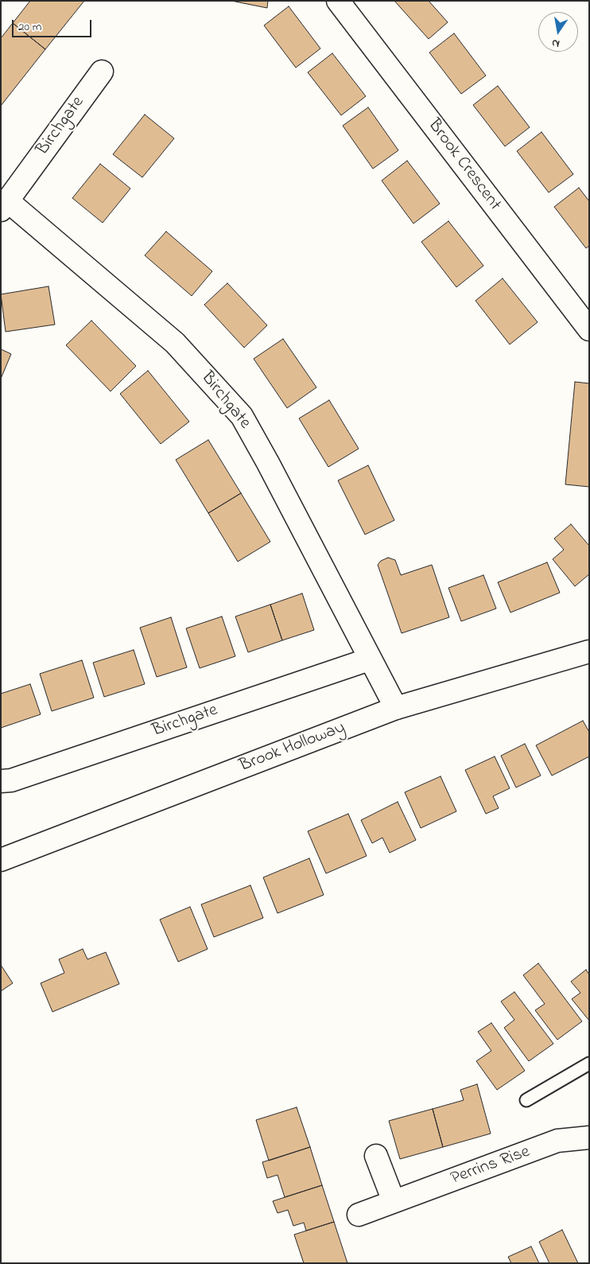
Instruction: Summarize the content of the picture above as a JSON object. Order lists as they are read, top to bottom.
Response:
{
  "streets": {
    "street": [
      "Birchgate",
      "Brook Crescent",
      "Brook Holloway",
      "Perrins Rise"
    ]
  },
  "crossings": [
    ["Birchgate", "Brook Holloway"]
  ],
  "scale_bar": "20 m",
  "north": "bottom"
}
